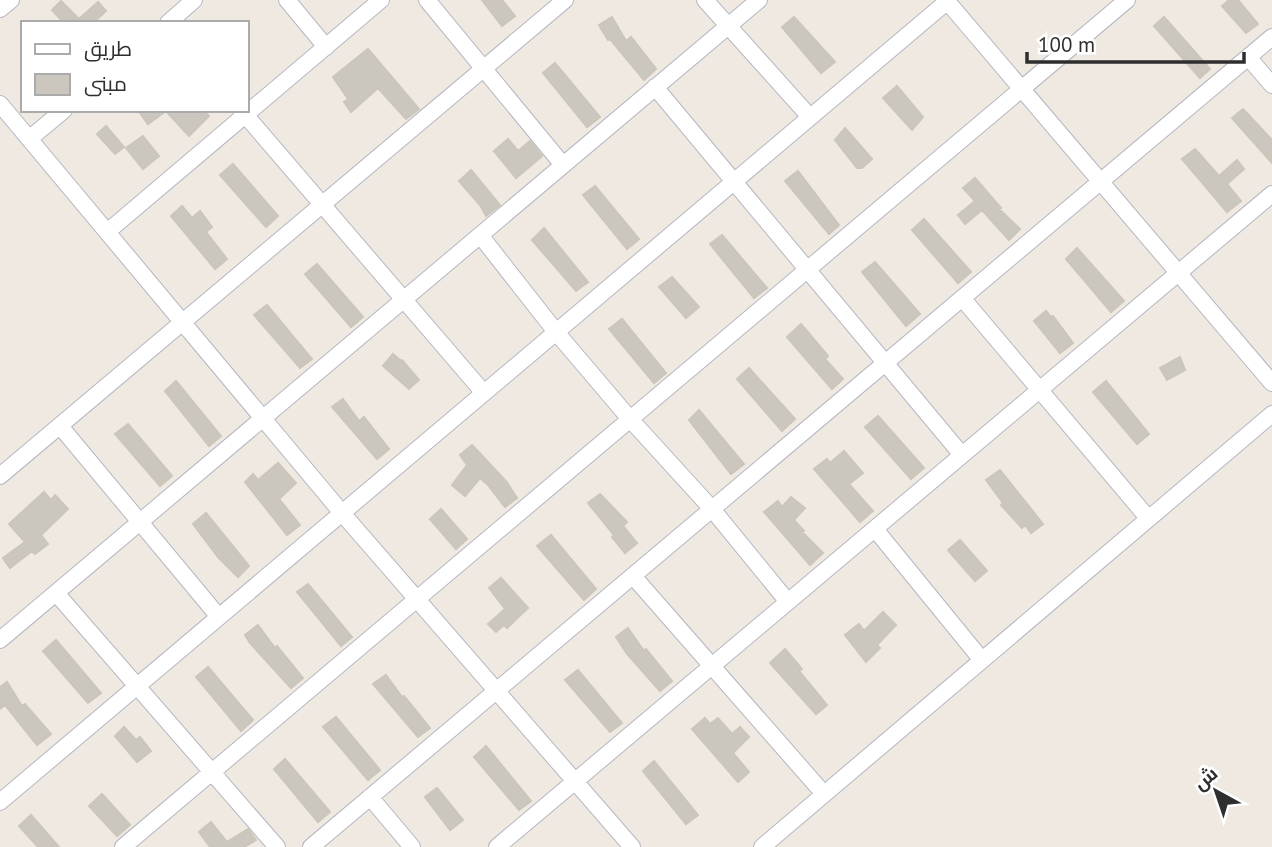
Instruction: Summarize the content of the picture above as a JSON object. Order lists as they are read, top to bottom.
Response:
{
  "legend": ["طريق", "مبنى"],
  "scale_bar": "100 m",
  "north": "top left"
}
